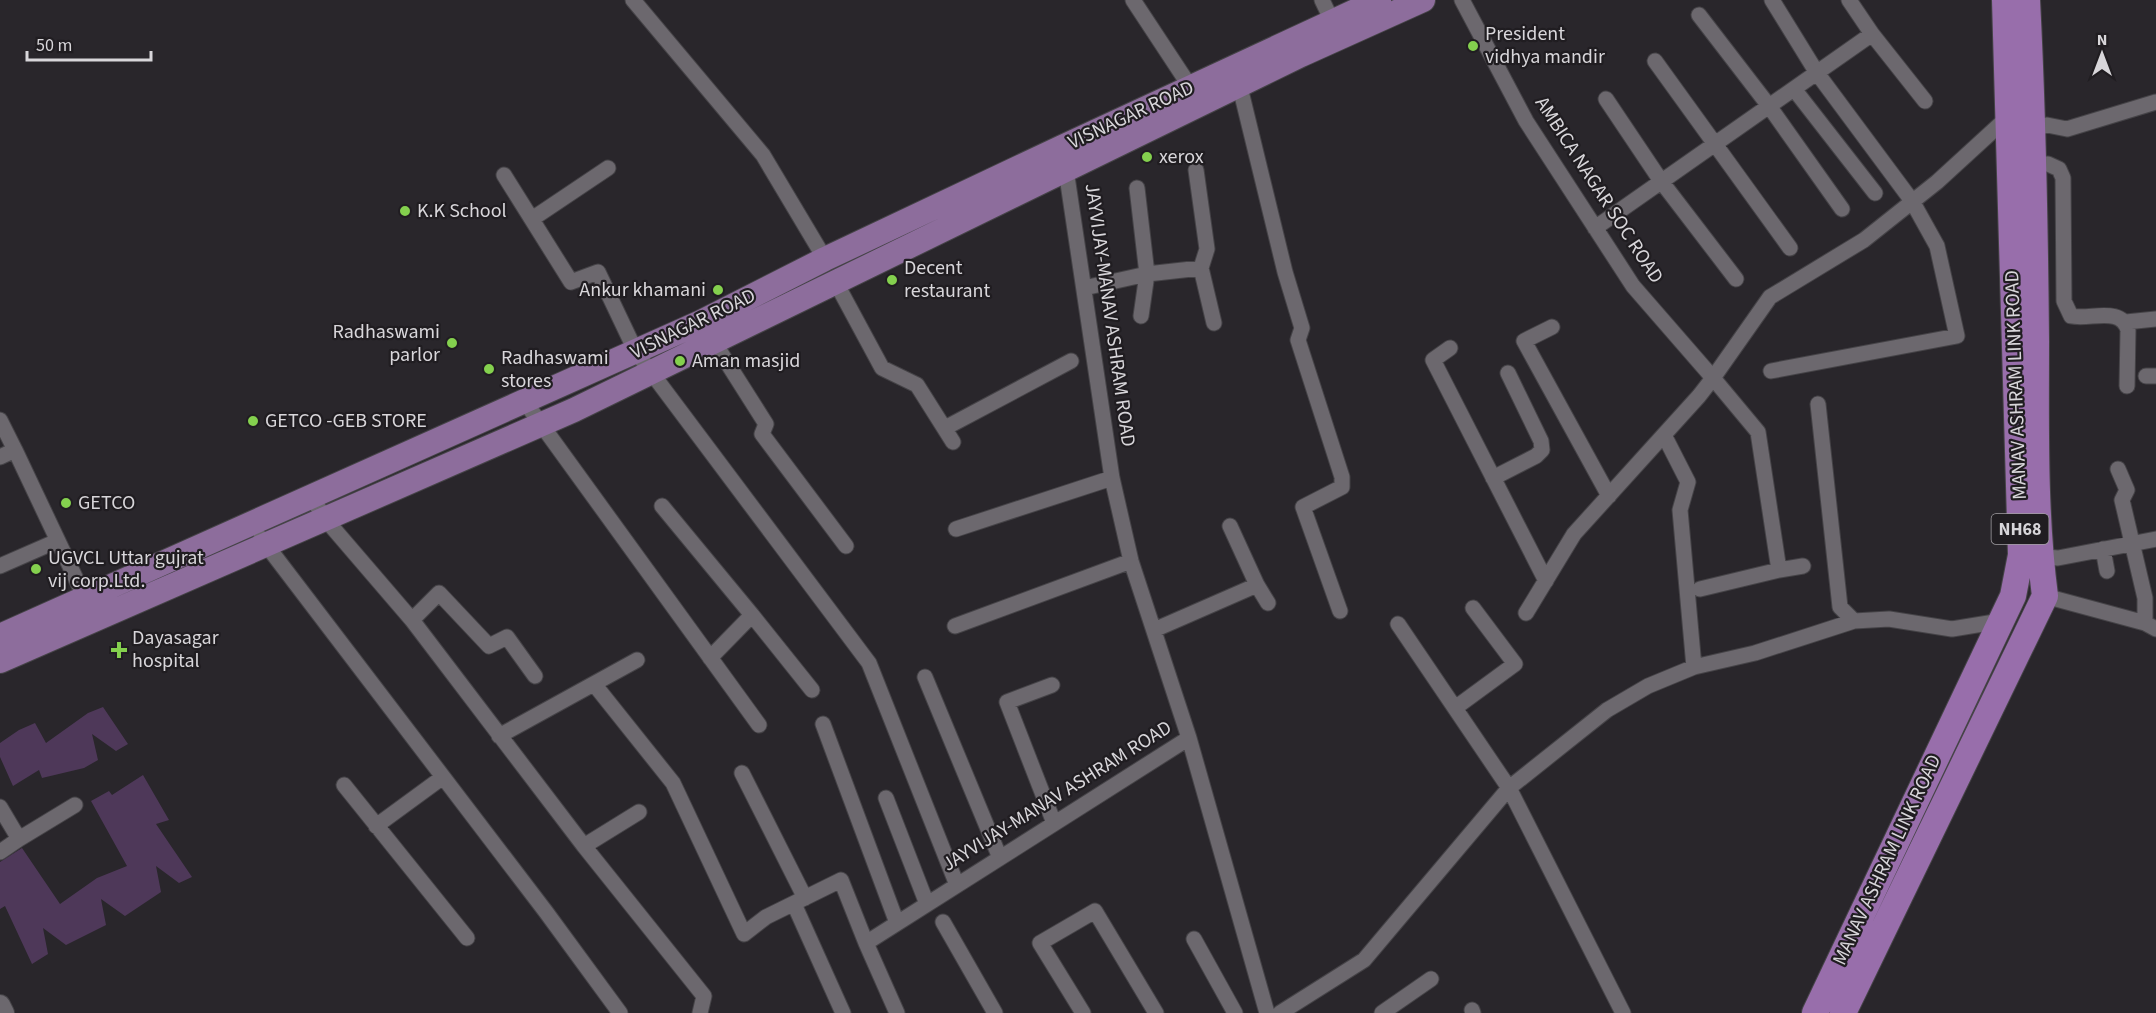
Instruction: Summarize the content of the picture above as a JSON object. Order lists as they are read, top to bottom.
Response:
{
  "streets": {
    "highway": ["MANAV ASHRAM LINK ROAD", "NH68"],
    "main road": ["VISNAGAR ROAD"],
    "street": ["AMBICA NAGAR SOC ROAD", "JAYVIJAY-MANAV ASHRAM ROAD"]
  },
  "crossings": [
    ["VISNAGAR ROAD", "JAYVIJAY-MANAV ASHRAM ROAD"]
  ],
  "places": {
    "other": [
      "President vidhya mandir",
      "xerox",
      "K.K School",
      "Decent restaurant",
      "Ankur khamani",
      "Radhaswami parlor",
      "Aman masjid",
      "Radhaswami stores",
      "GETCO -GEB STORE",
      "GETCO",
      "UGVCL Uttar gujrat vij corp.Ltd."
    ],
    "health": ["Dayasagar hospital"]
  },
  "scale_bar": "50 m",
  "north": "top"
}
